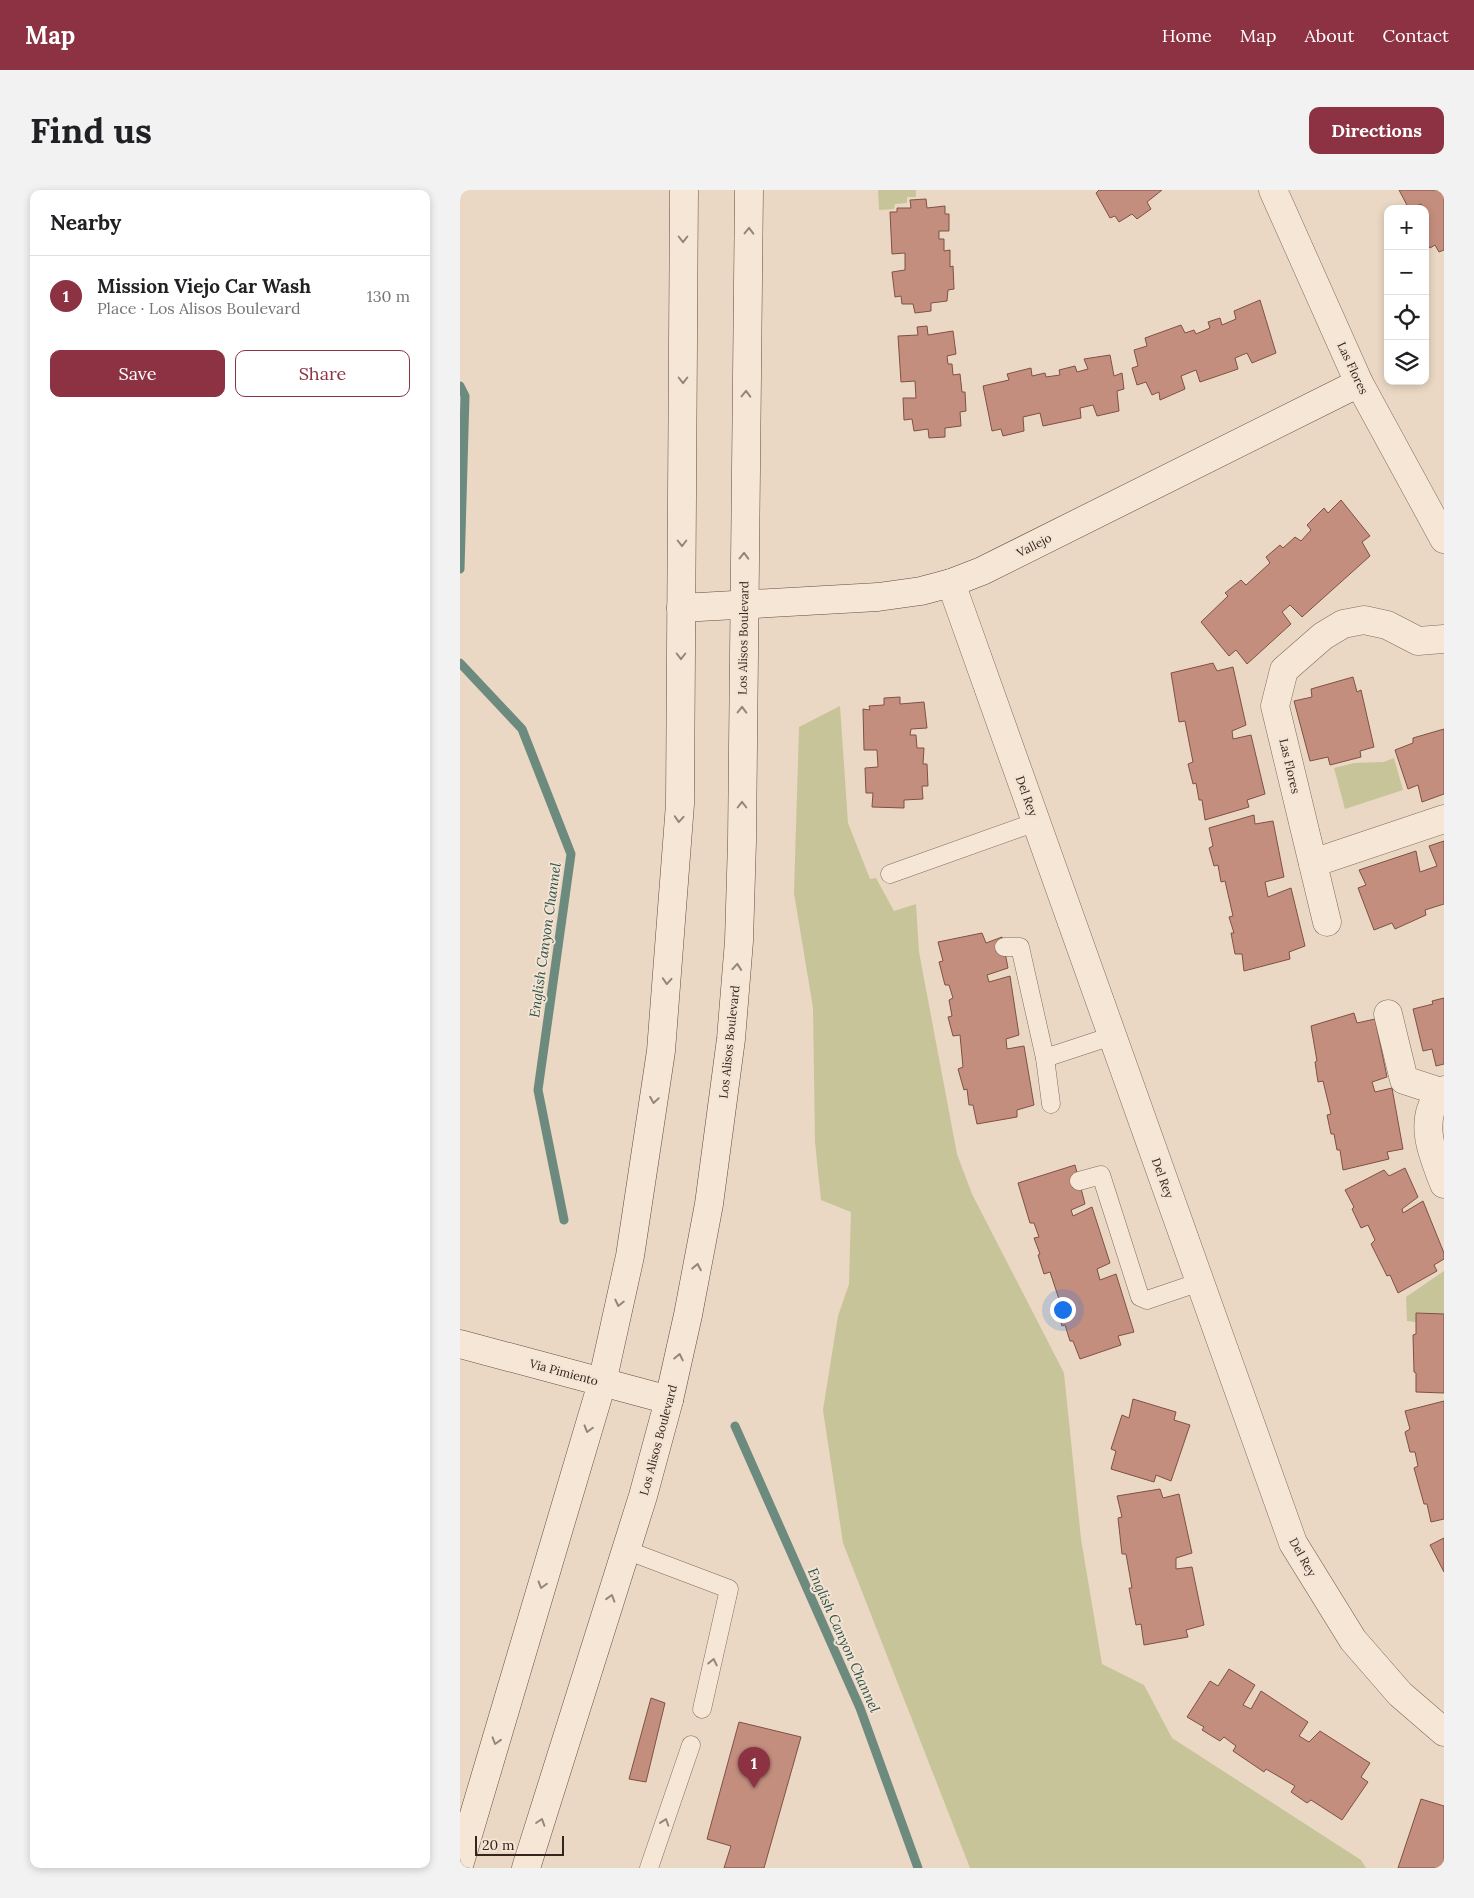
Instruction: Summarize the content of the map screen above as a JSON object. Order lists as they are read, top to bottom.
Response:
{
  "streets": {
    "street": [
      "Las Flores",
      "Vallejo",
      "Los Alisos Boulevard",
      "Del Rey",
      "Via Pimiento"
    ]
  },
  "crossings": [
    ["Las Flores", "Vallejo"],
    ["Vallejo", "Los Alisos Boulevard"],
    ["Vallejo", "Del Rey"],
    ["Los Alisos Boulevard", "Via Pimiento"]
  ],
  "water": ["English Canyon Channel"],
  "scale_bar": "20 m",
  "page": {
    "header": "Map",
    "nav": [
      "Home",
      "Map",
      "About",
      "Contact"
    ],
    "buttons": [
      "Directions",
      ["Save", "Share"]
    ],
    "title": "Find us",
    "heading": "Nearby",
    "map_buttons": ["+", "−"],
    "list": [
      {
        "mark": "1",
        "name": "Mission Viejo Car Wash",
        "note": "Place · Los Alisos Boulevard",
        "value": "130 m"
      }
    ],
    "pins": "1",
    "scale": "20 m"
  }
}
